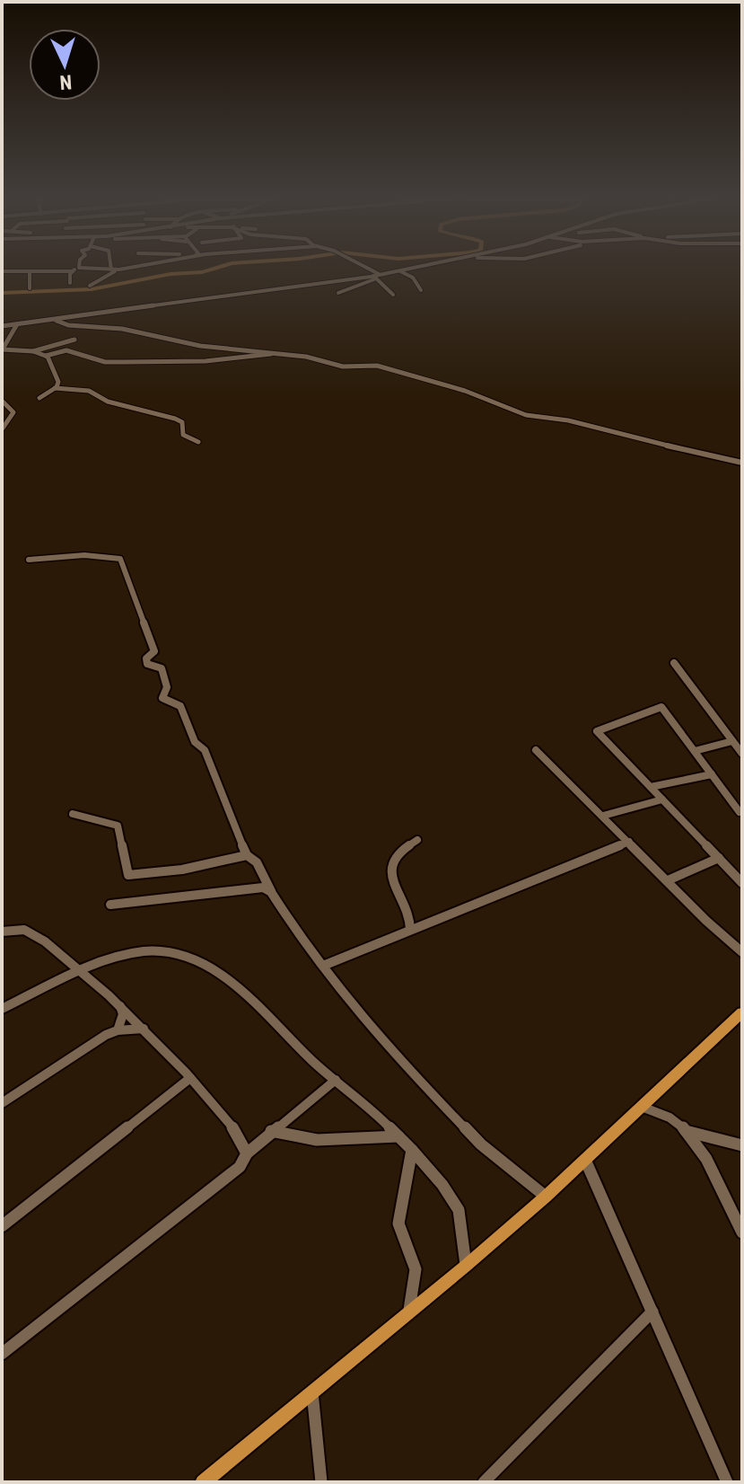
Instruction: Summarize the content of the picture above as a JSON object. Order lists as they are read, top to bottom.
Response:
{
  "north": "bottom"
}
